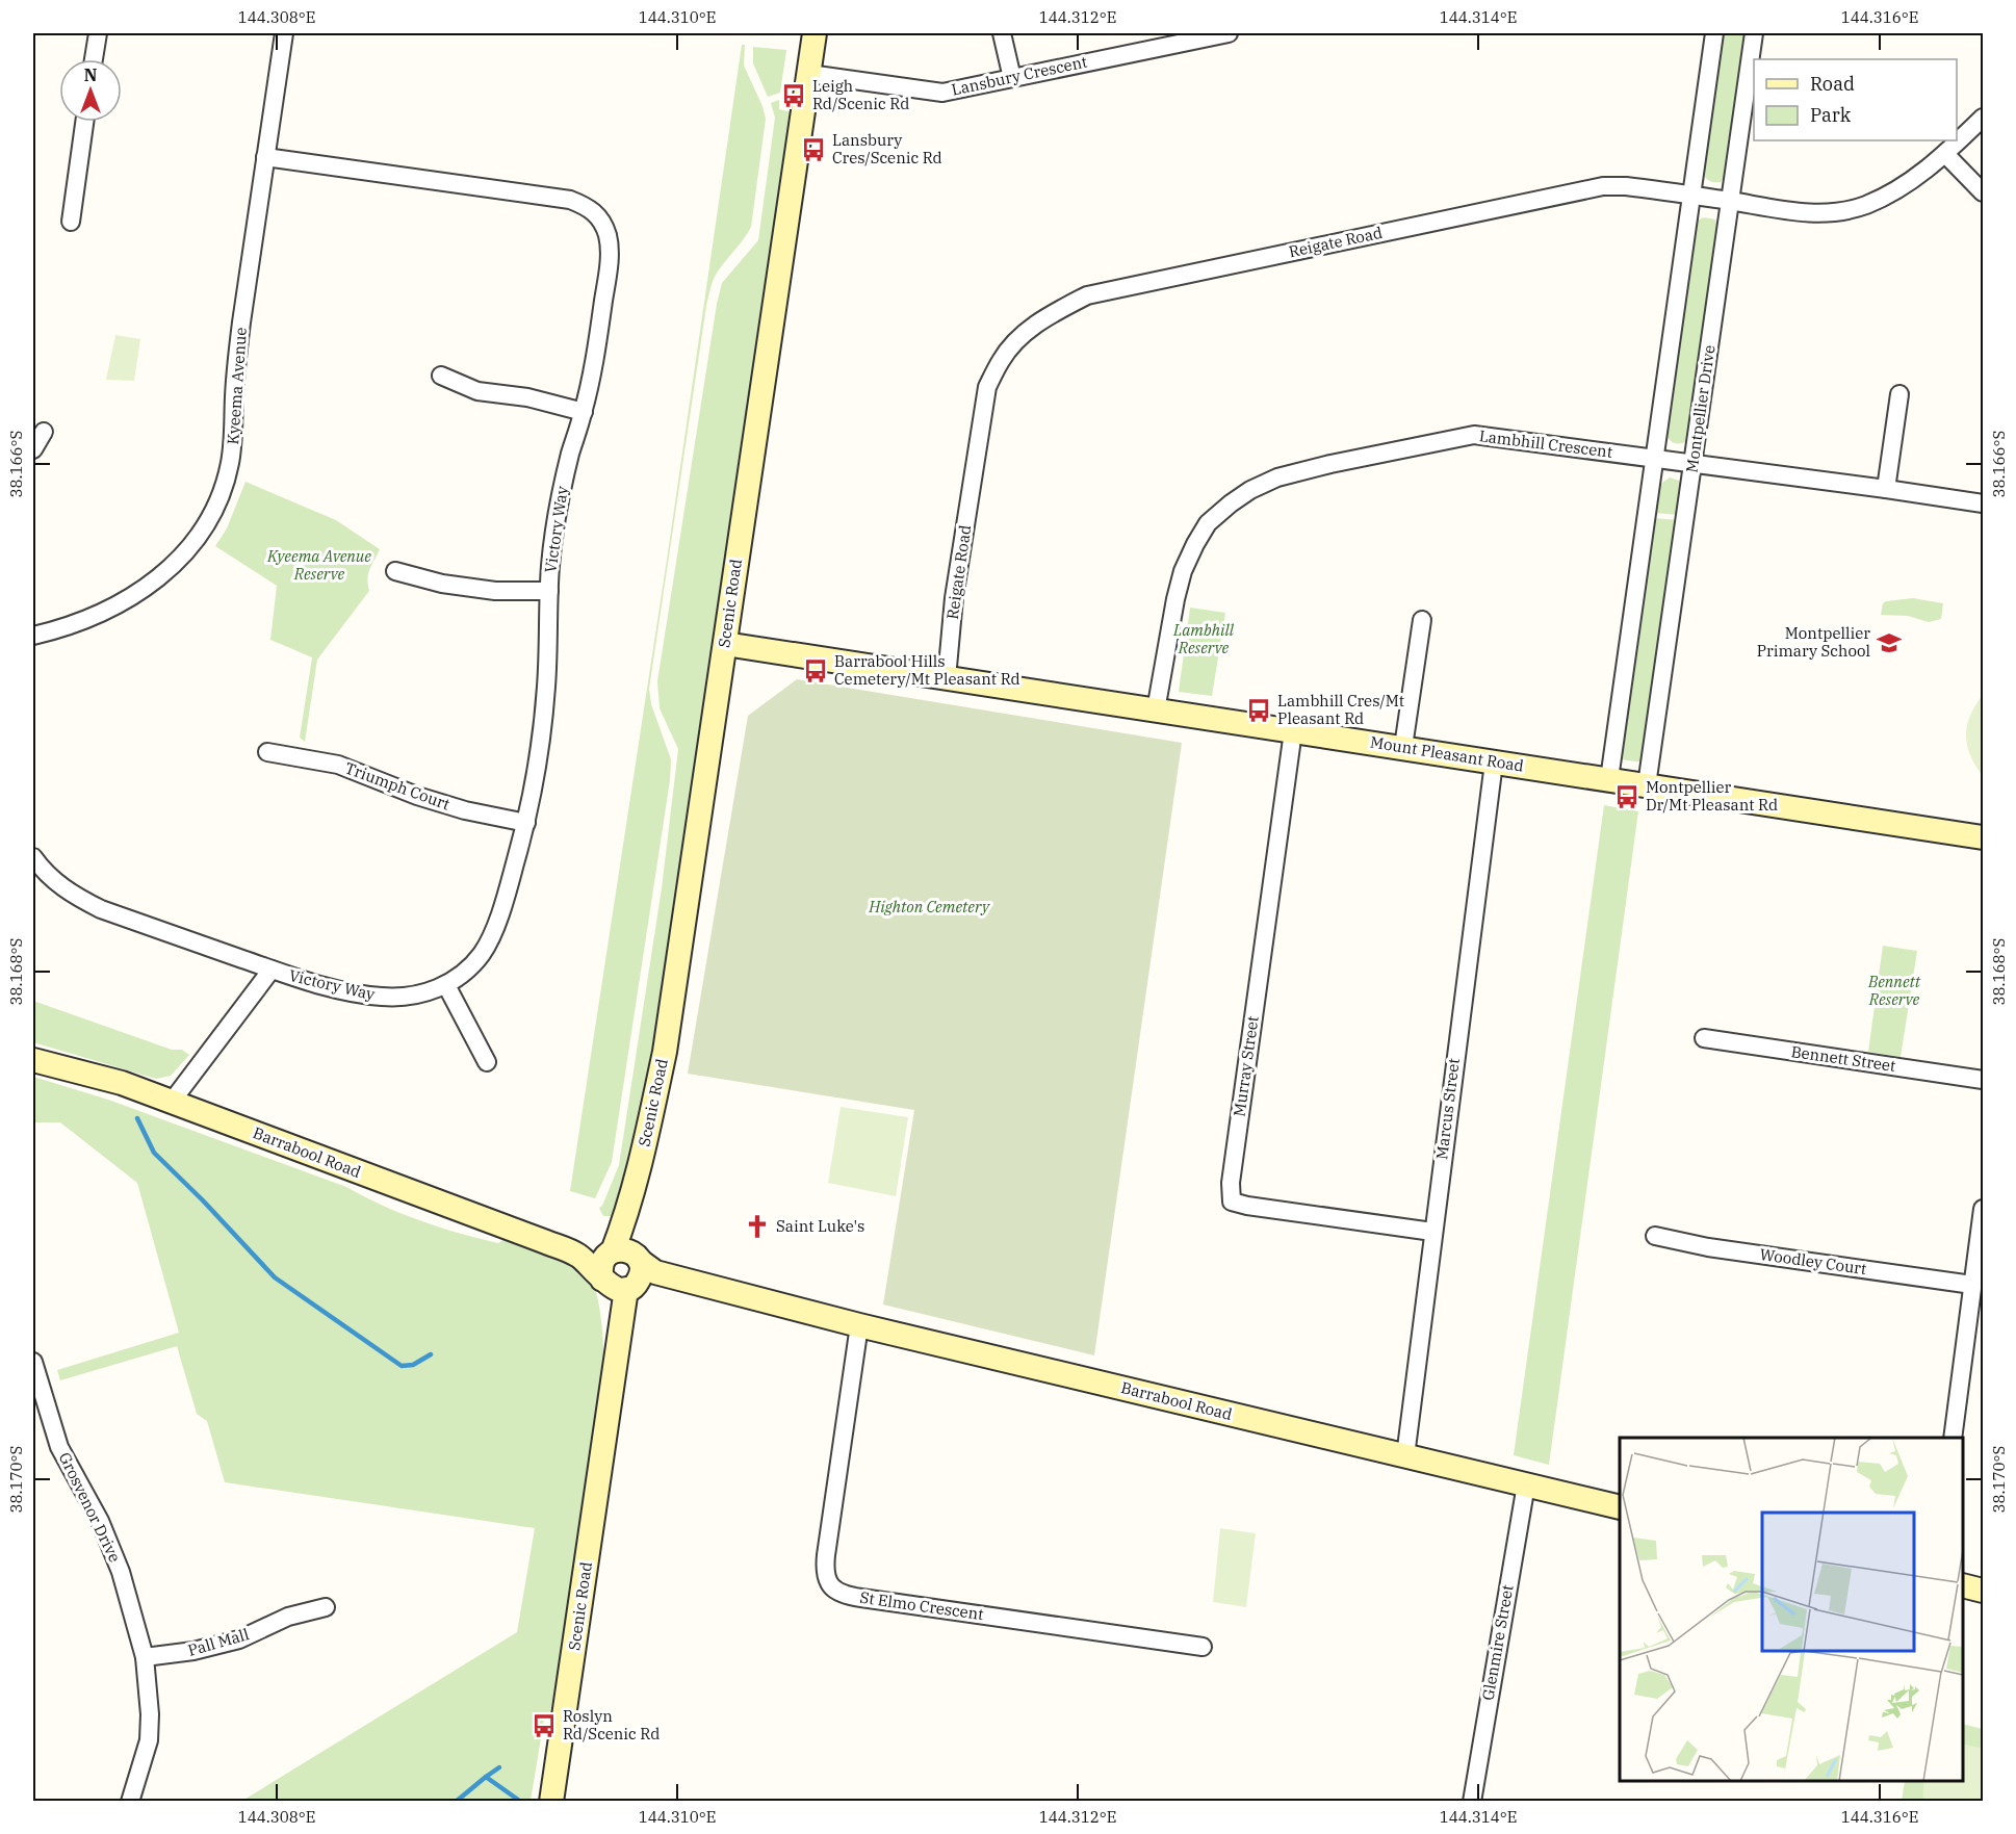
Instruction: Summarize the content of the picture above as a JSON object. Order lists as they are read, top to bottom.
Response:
{
  "streets": {
    "main road": ["Scenic Road", "Mount Pleasant Road", "Barrabool Road"],
    "street": [
      "Lansbury Crescent",
      "Reigate Road",
      "Kyeema Avenue",
      "Montpellier Drive",
      "Lambhill Crescent",
      "Victory Way",
      "Triumph Court",
      "Bennett Street",
      "Murray Street",
      "Marcus Street",
      "Woodley Court",
      "Grosvenor Drive",
      "St Elmo Crescent",
      "Pall Mall",
      "Glenmire Street"
    ]
  },
  "crossings": [
    ["Lansbury Crescent", "Scenic Road"],
    ["Reigate Road", "Montpellier Drive"],
    ["Reigate Road", "Mount Pleasant Road"],
    ["Kyeema Avenue", "Victory Way"],
    ["Montpellier Drive", "Lambhill Crescent"],
    ["Montpellier Drive", "Mount Pleasant Road"],
    ["Lambhill Crescent", "Mount Pleasant Road"],
    ["Victory Way", "Triumph Court"],
    ["Victory Way", "Barrabool Road"],
    ["Scenic Road", "Mount Pleasant Road"],
    ["Scenic Road", "Barrabool Road"],
    ["Mount Pleasant Road", "Murray Street"],
    ["Mount Pleasant Road", "Marcus Street"],
    ["Murray Street", "Marcus Street"],
    ["Marcus Street", "Barrabool Road"],
    ["Barrabool Road", "St Elmo Crescent"],
    ["Barrabool Road", "Glenmire Street"],
    ["Grosvenor Drive", "Pall Mall"]
  ],
  "parks": [
    "Kyeema Avenue Reserve",
    "Lambhill Reserve",
    "Highton Cemetery",
    "Bennett Reserve"
  ],
  "places": {
    "bus stop": [
      "Leigh Rd/Scenic Rd",
      "Lansbury Cres/Scenic Rd",
      "Barrabool Hills Cemetery/Mt Pleasant Rd",
      "Lambhill Cres/Mt Pleasant Rd",
      "Montpellier Dr/Mt Pleasant Rd",
      "Roslyn Rd/Scenic Rd"
    ],
    "school or university": ["Montpellier Primary School"],
    "church": ["Saint Luke's"]
  },
  "legend": ["Road", "Park"],
  "north": "top",
  "coordinates": [
    "144.308°E",
    "144.310°E",
    "144.312°E",
    "144.314°E",
    "144.316°E",
    "38.166°S",
    "38.168°S",
    "38.170°S"
  ]
}
